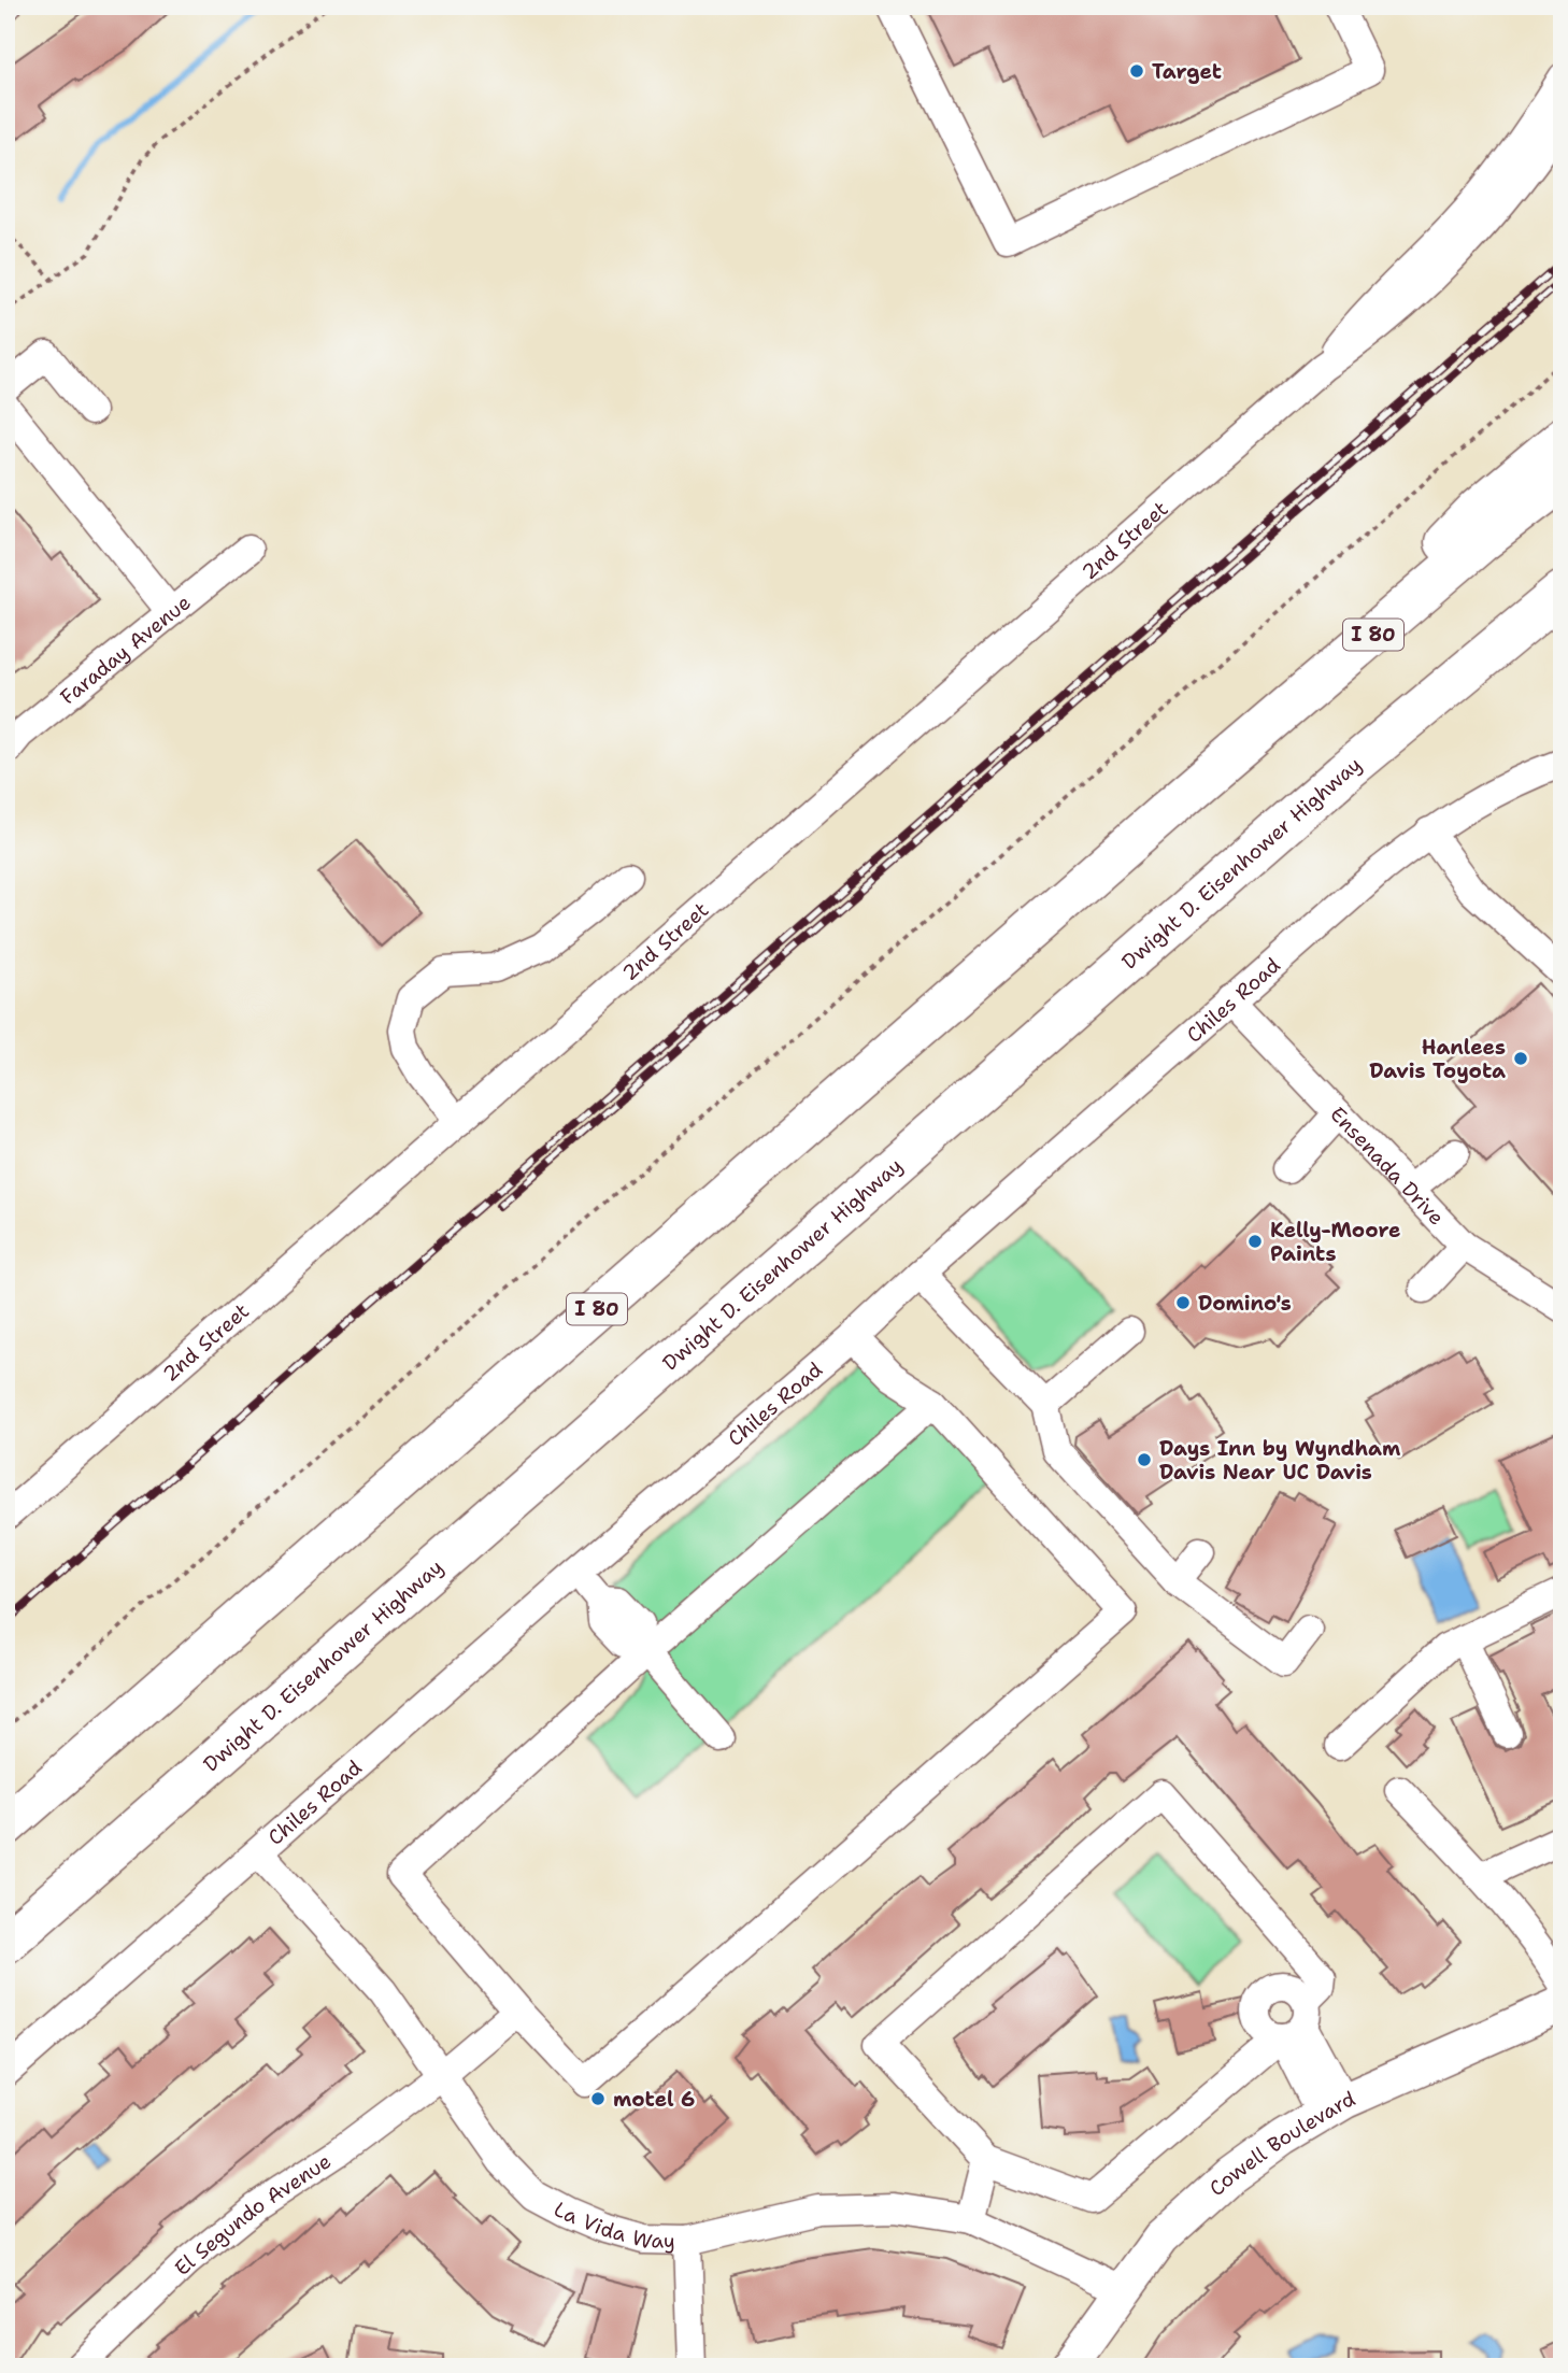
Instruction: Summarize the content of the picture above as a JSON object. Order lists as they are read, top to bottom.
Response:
{
  "streets": {
    "highway": ["I 80", "Dwight D. Eisenhower Highway"],
    "main road": ["Cowell Boulevard"],
    "street": [
      "2nd Street",
      "Faraday Avenue",
      "Chiles Road",
      "Ensenada Drive",
      "El Segundo Avenue",
      "La Vida Way"
    ]
  },
  "crossings": [
    ["Chiles Road", "Ensenada Drive"],
    ["Chiles Road", "La Vida Way"],
    ["Cowell Boulevard", "La Vida Way"],
    ["El Segundo Avenue", "La Vida Way"]
  ],
  "places": [
    "Target",
    "Hanlees Davis Toyota",
    "Kelly-Moore Paints",
    "Domino's",
    "Days Inn by Wyndham Davis Near UC Davis",
    "motel 6"
  ]
}
